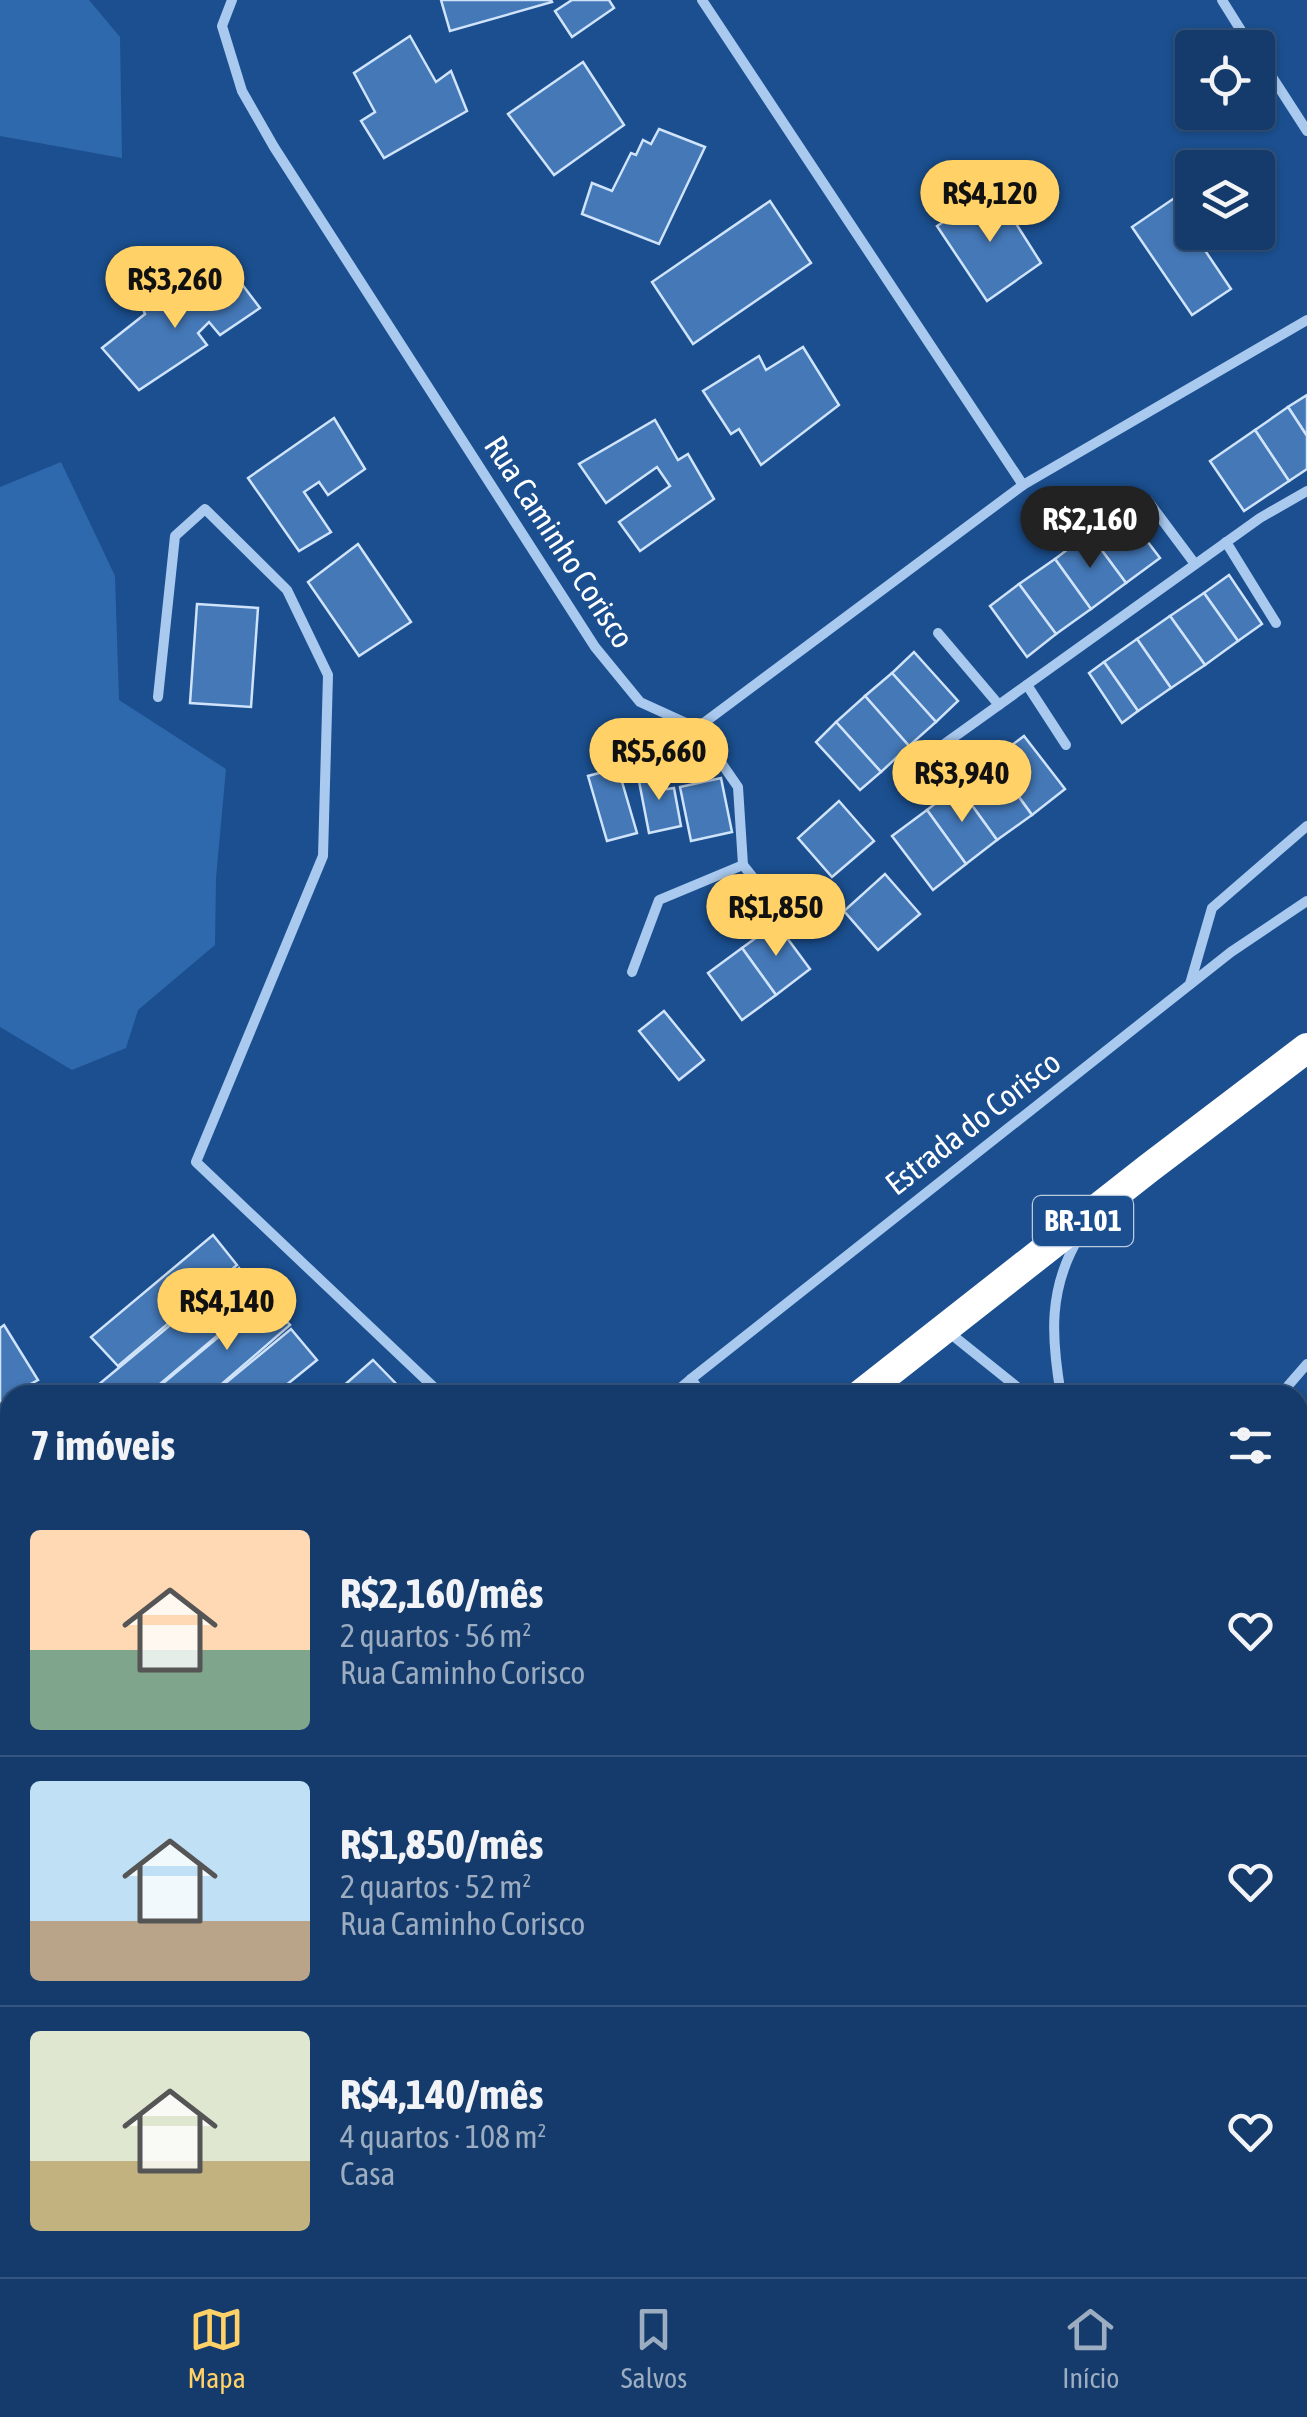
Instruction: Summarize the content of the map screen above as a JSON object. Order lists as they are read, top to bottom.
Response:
{
  "streets": {
    "highway": ["BR-101"],
    "street": ["Rua Caminho Corisco", "Estrada do Corisco"]
  },
  "page": {
    "price": [
      "R$4,120",
      "R$3,260",
      "R$2,160",
      "R$5,660",
      "R$3,940",
      "R$1,850",
      "R$4,140"
    ],
    "heading": "7 imóveis",
    "list": [
      {
        "name": "R$2,160/mês",
        "note": "2 quartos · 56 m² · Rua Caminho Corisco"
      },
      {
        "name": "R$1,850/mês",
        "note": "2 quartos · 52 m² · Rua Caminho Corisco"
      },
      {
        "name": "R$4,140/mês",
        "note": "4 quartos · 108 m² · Casa"
      }
    ],
    "tabs": ["Mapa", "Salvos", "Início"]
  }
}
